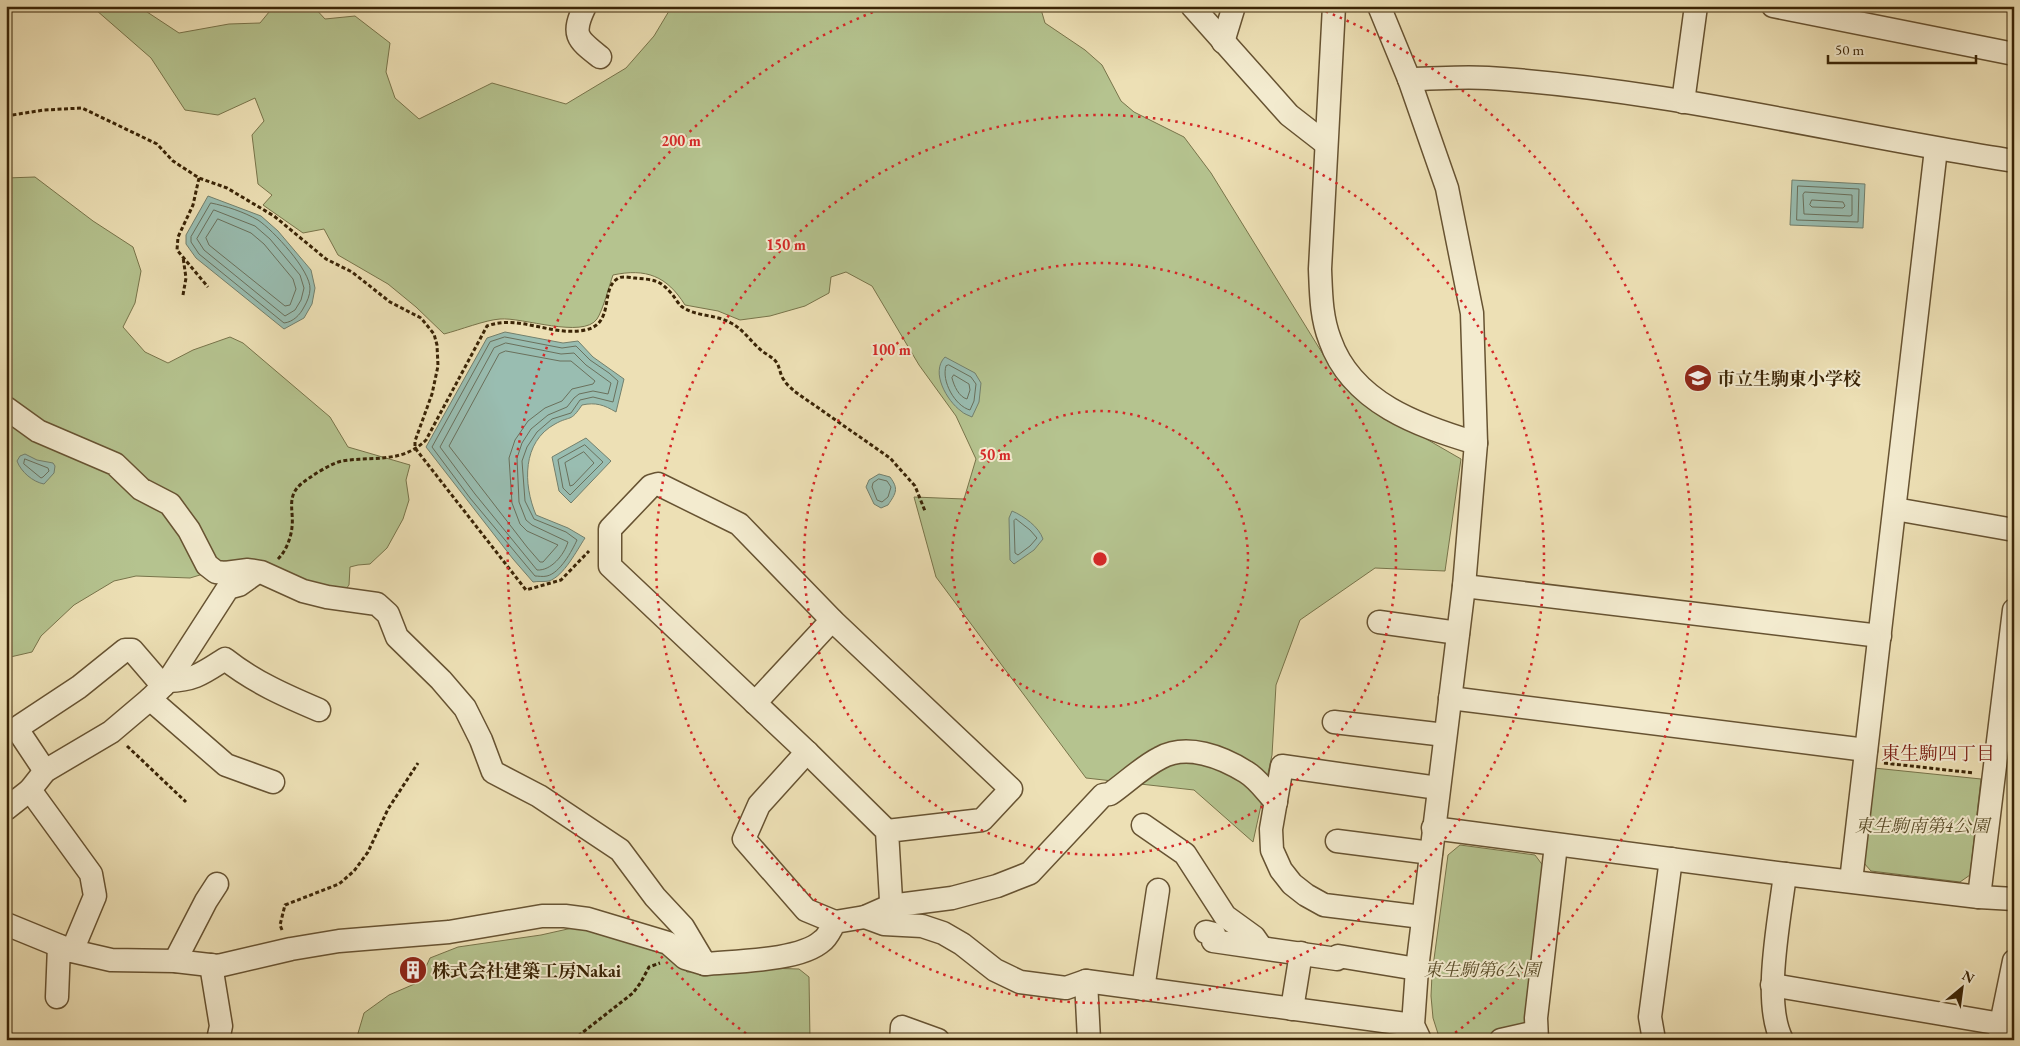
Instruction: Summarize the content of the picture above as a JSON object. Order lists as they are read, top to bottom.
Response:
{
  "districts": ["東生駒四丁目"],
  "parks": ["東生駒南第4公園", "東生駒第6公園"],
  "places": {
    "school or university": ["市立生駒東小学校"],
    "building": ["株式会社建築工房Nakai"]
  },
  "scale_bar": "50 m",
  "north": "top right",
  "rings": [
    "200 m",
    "150 m",
    "100 m",
    "50 m"
  ]
}
